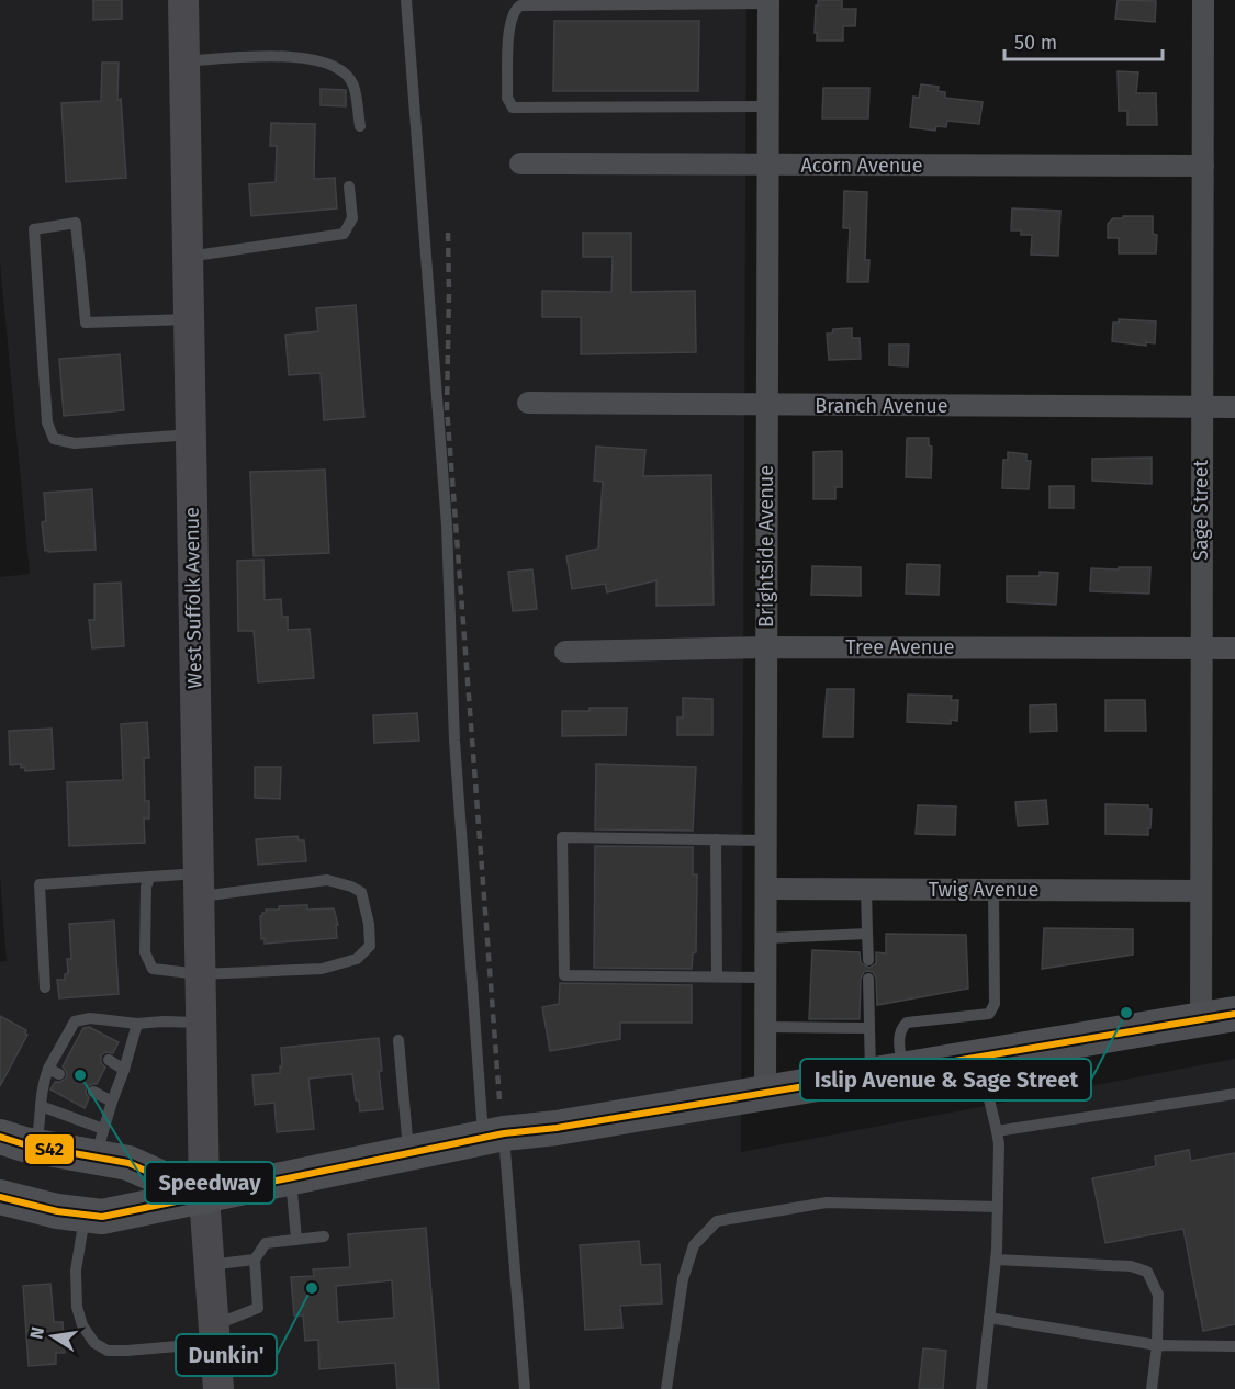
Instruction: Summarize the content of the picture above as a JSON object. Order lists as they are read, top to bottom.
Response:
{
  "streets": {
    "main road": ["West Suffolk Avenue"],
    "street": [
      "Acorn Avenue",
      "Branch Avenue",
      "Sage Street",
      "Brightside Avenue",
      "Tree Avenue",
      "Twig Avenue"
    ]
  },
  "crossings": [
    ["Acorn Avenue", "Sage Street"],
    ["Acorn Avenue", "Brightside Avenue"],
    ["Branch Avenue", "Sage Street"],
    ["Branch Avenue", "Brightside Avenue"],
    ["Sage Street", "Tree Avenue"],
    ["Sage Street", "Twig Avenue"],
    ["Brightside Avenue", "Tree Avenue"],
    ["Brightside Avenue", "Twig Avenue"]
  ],
  "places": ["Islip Avenue & Sage Street", "Speedway", "Dunkin'"],
  "lines": ["transit line S42"],
  "scale_bar": "50 m",
  "north": "left"
}
